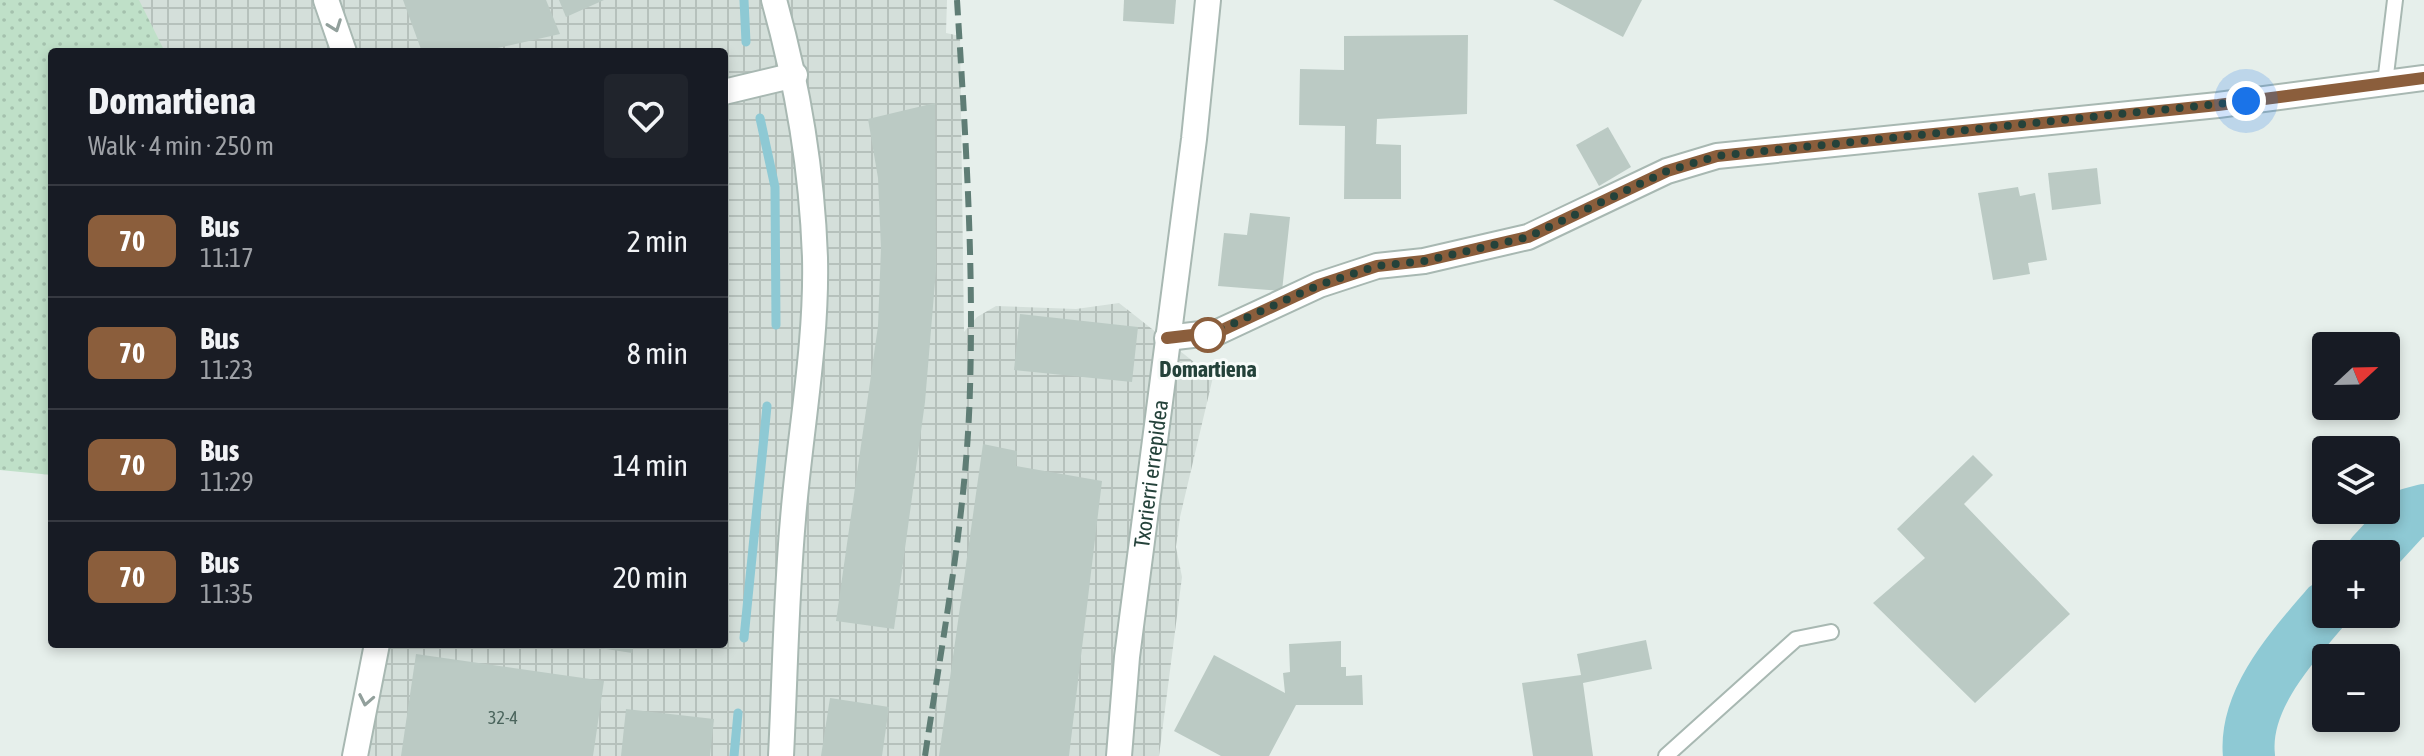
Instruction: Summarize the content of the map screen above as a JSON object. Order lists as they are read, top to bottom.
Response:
{
  "streets": {
    "street": ["Txorierri errepidea"]
  },
  "places": ["Domartiena"],
  "lines": ["bus line 70"],
  "house_numbers": ["32-4"],
  "north": "right",
  "page": {
    "heading": ["Domartiena", "Walk · 4 min · 250 m"],
    "list": [
      {
        "mark": "70",
        "name": "Bus",
        "note": "11:17",
        "value": "2 min"
      },
      {
        "mark": "70",
        "name": "Bus",
        "note": "11:23",
        "value": "8 min"
      },
      {
        "mark": "70",
        "name": "Bus",
        "note": "11:29",
        "value": "14 min"
      },
      {
        "mark": "70",
        "name": "Bus",
        "note": "11:35",
        "value": "20 min"
      }
    ],
    "map_buttons": ["+", "−"]
  }
}
